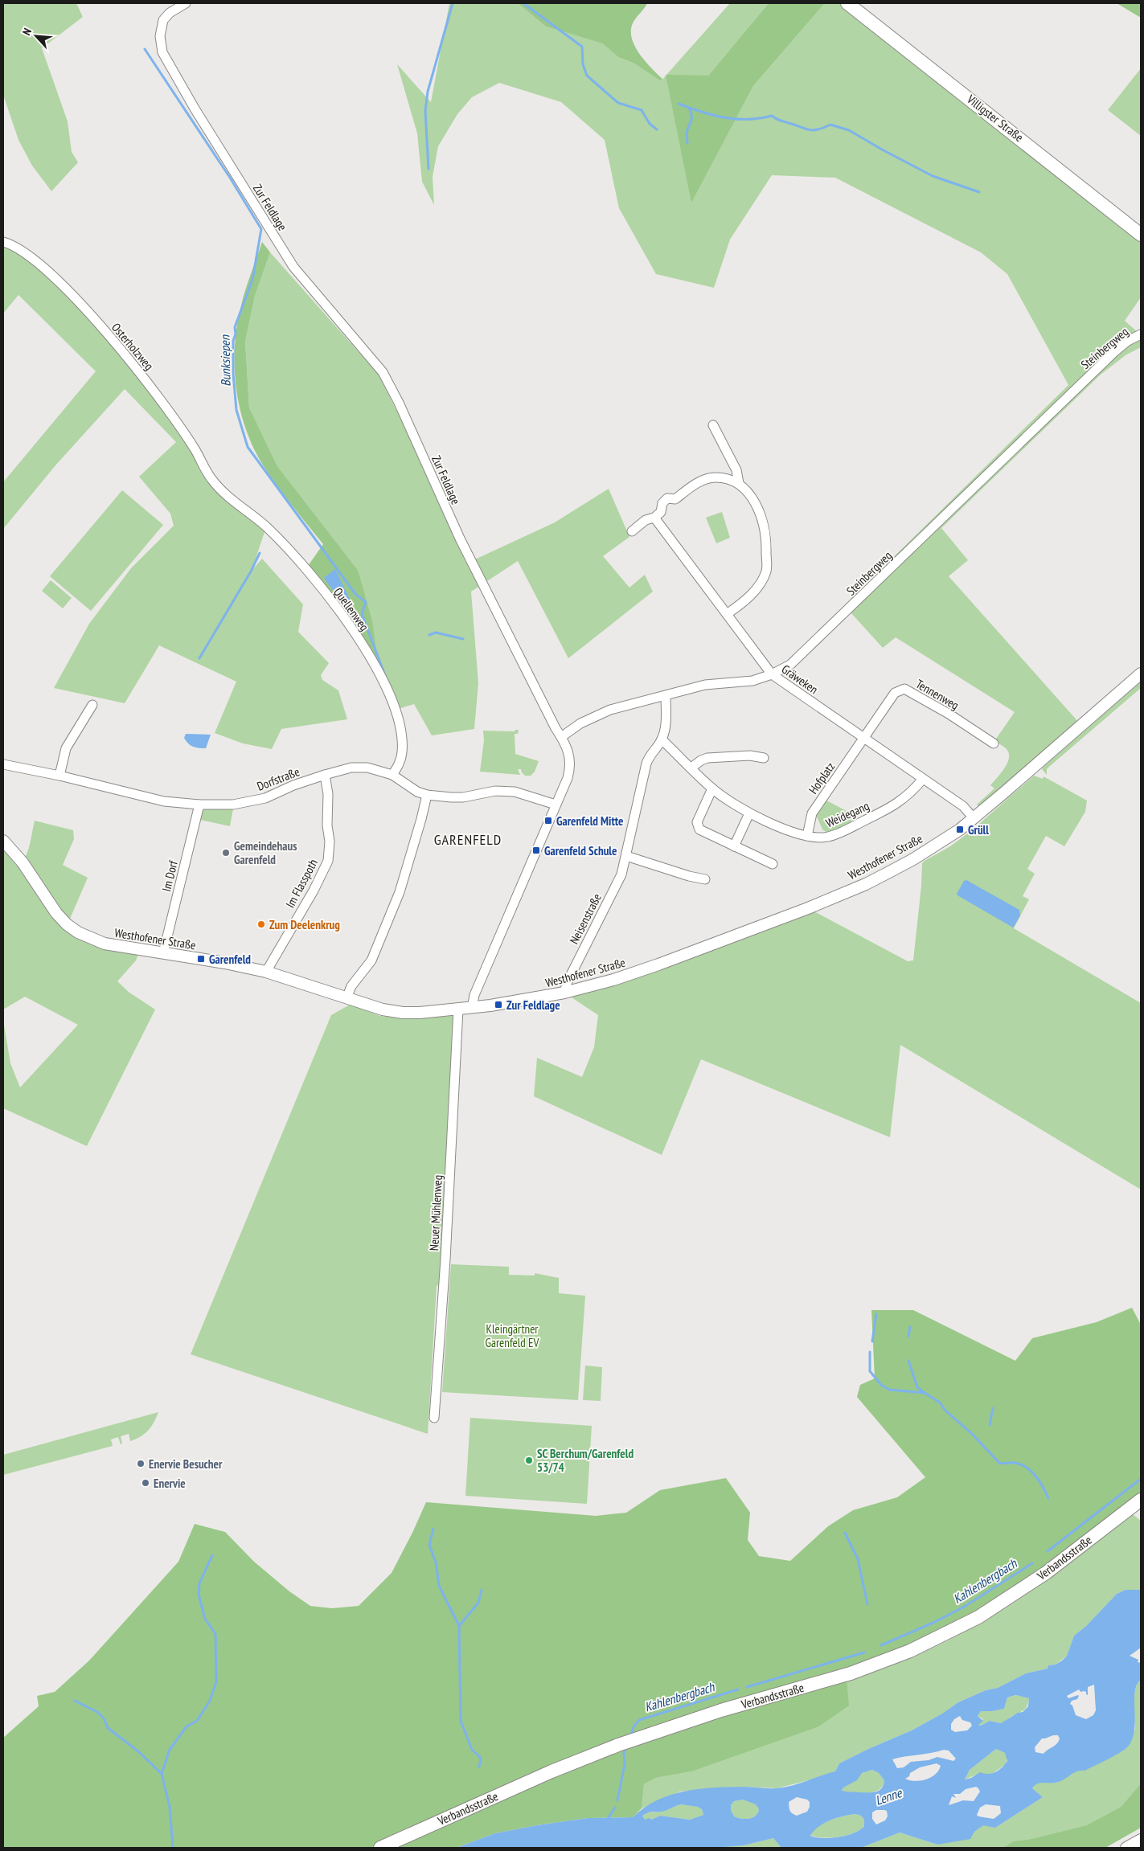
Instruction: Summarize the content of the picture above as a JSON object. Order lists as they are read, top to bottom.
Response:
{
  "streets": {
    "main road": ["Villigster Straße", "Verbandsstraße"],
    "street": [
      "Zur Feldlage",
      "Osterholzweg",
      "Steinbergweg",
      "Quellenweg",
      "Gräweken",
      "Tennenweg",
      "Hofplatz",
      "Dorfstraße",
      "Weidegang",
      "Westhofener Straße",
      "Im Dorf",
      "Im Flasspoth",
      "Neisenstraße",
      "Neuer Mühlenweg"
    ]
  },
  "crossings": [
    ["Zur Feldlage", "Steinbergweg"],
    ["Zur Feldlage", "Dorfstraße"],
    ["Zur Feldlage", "Westhofener Straße"],
    ["Osterholzweg", "Quellenweg"],
    ["Steinbergweg", "Gräweken"],
    ["Steinbergweg", "Neisenstraße"],
    ["Quellenweg", "Dorfstraße"],
    ["Gräweken", "Tennenweg"],
    ["Gräweken", "Hofplatz"],
    ["Gräweken", "Weidegang"],
    ["Gräweken", "Westhofener Straße"],
    ["Tennenweg", "Hofplatz"],
    ["Hofplatz", "Weidegang"],
    ["Dorfstraße", "Im Dorf"],
    ["Dorfstraße", "Im Flasspoth"],
    ["Weidegang", "Neisenstraße"],
    ["Westhofener Straße", "Im Dorf"],
    ["Westhofener Straße", "Im Flasspoth"],
    ["Westhofener Straße", "Neisenstraße"],
    ["Westhofener Straße", "Neuer Mühlenweg"]
  ],
  "districts": ["GARENFELD"],
  "water": ["Bunksiepen", "Kahlenbergbach", "Lenne"],
  "parks": ["Kleingärtner Garenfeld EV"],
  "places": {
    "transit": [
      "Garenfeld Mitte",
      "Grüll",
      "Garenfeld Schule",
      "Garenfeld",
      "Zur Feldlage"
    ],
    "other": [
      "Gemeindehaus Garenfeld",
      "Zum Deelenkrug",
      "SC Berchum/Garenfeld 53/74",
      "Enervie Besucher",
      "Enervie"
    ]
  },
  "north": "top left"
}
